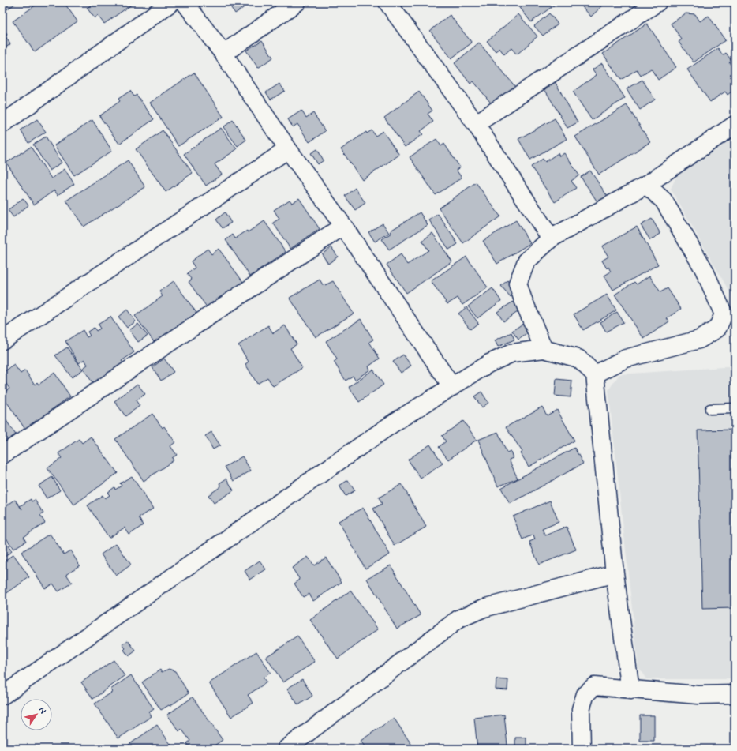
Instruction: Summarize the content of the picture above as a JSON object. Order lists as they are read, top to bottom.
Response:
{
  "north": "top right"
}
